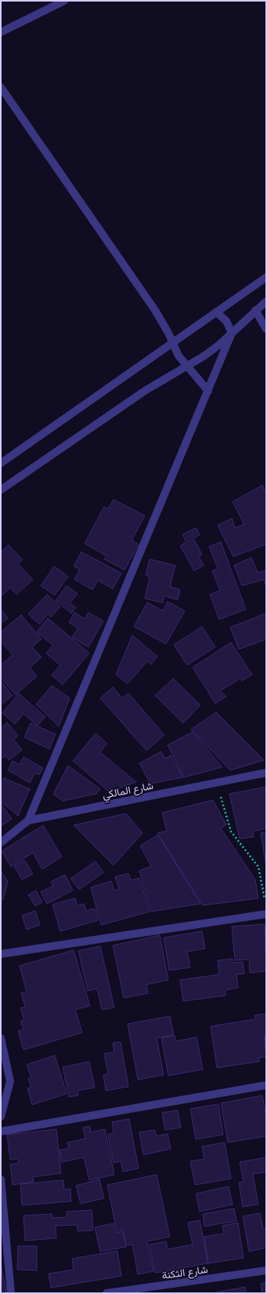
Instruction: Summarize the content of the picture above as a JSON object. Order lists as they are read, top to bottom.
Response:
{
  "streets": {
    "street": ["شارع المالكي", "شارع الثكنة"]
  }
}
